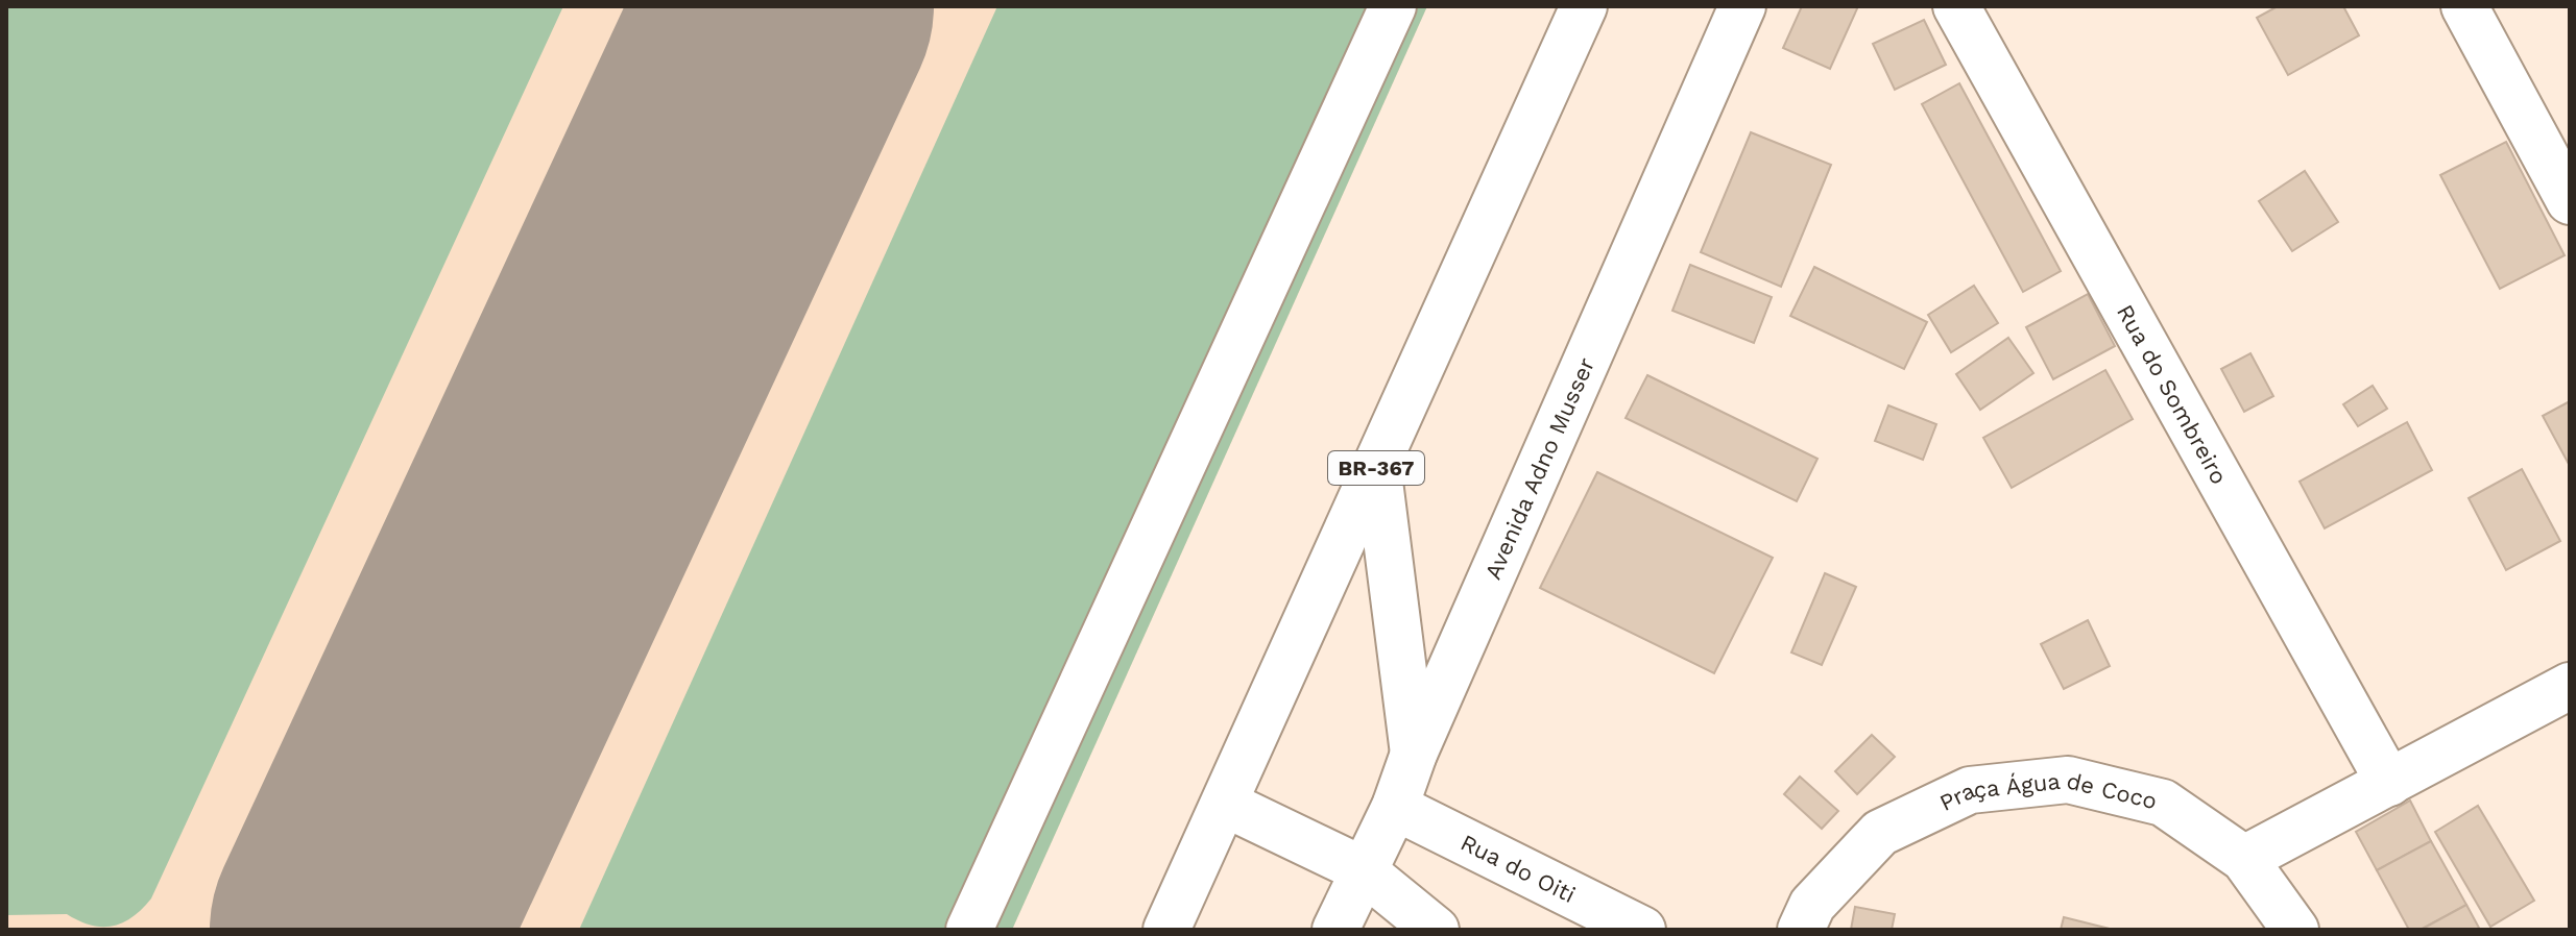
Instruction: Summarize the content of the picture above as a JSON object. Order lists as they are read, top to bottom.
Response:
{
  "streets": {
    "street": [
      "Rua do Sombreiro",
      "BR-367",
      "Avenida Adno Musser",
      "Praça Água de Coco",
      "Rua do Oiti"
    ]
  },
  "crossings": [
    ["Avenida Adno Musser", "Rua do Oiti"]
  ]
}
